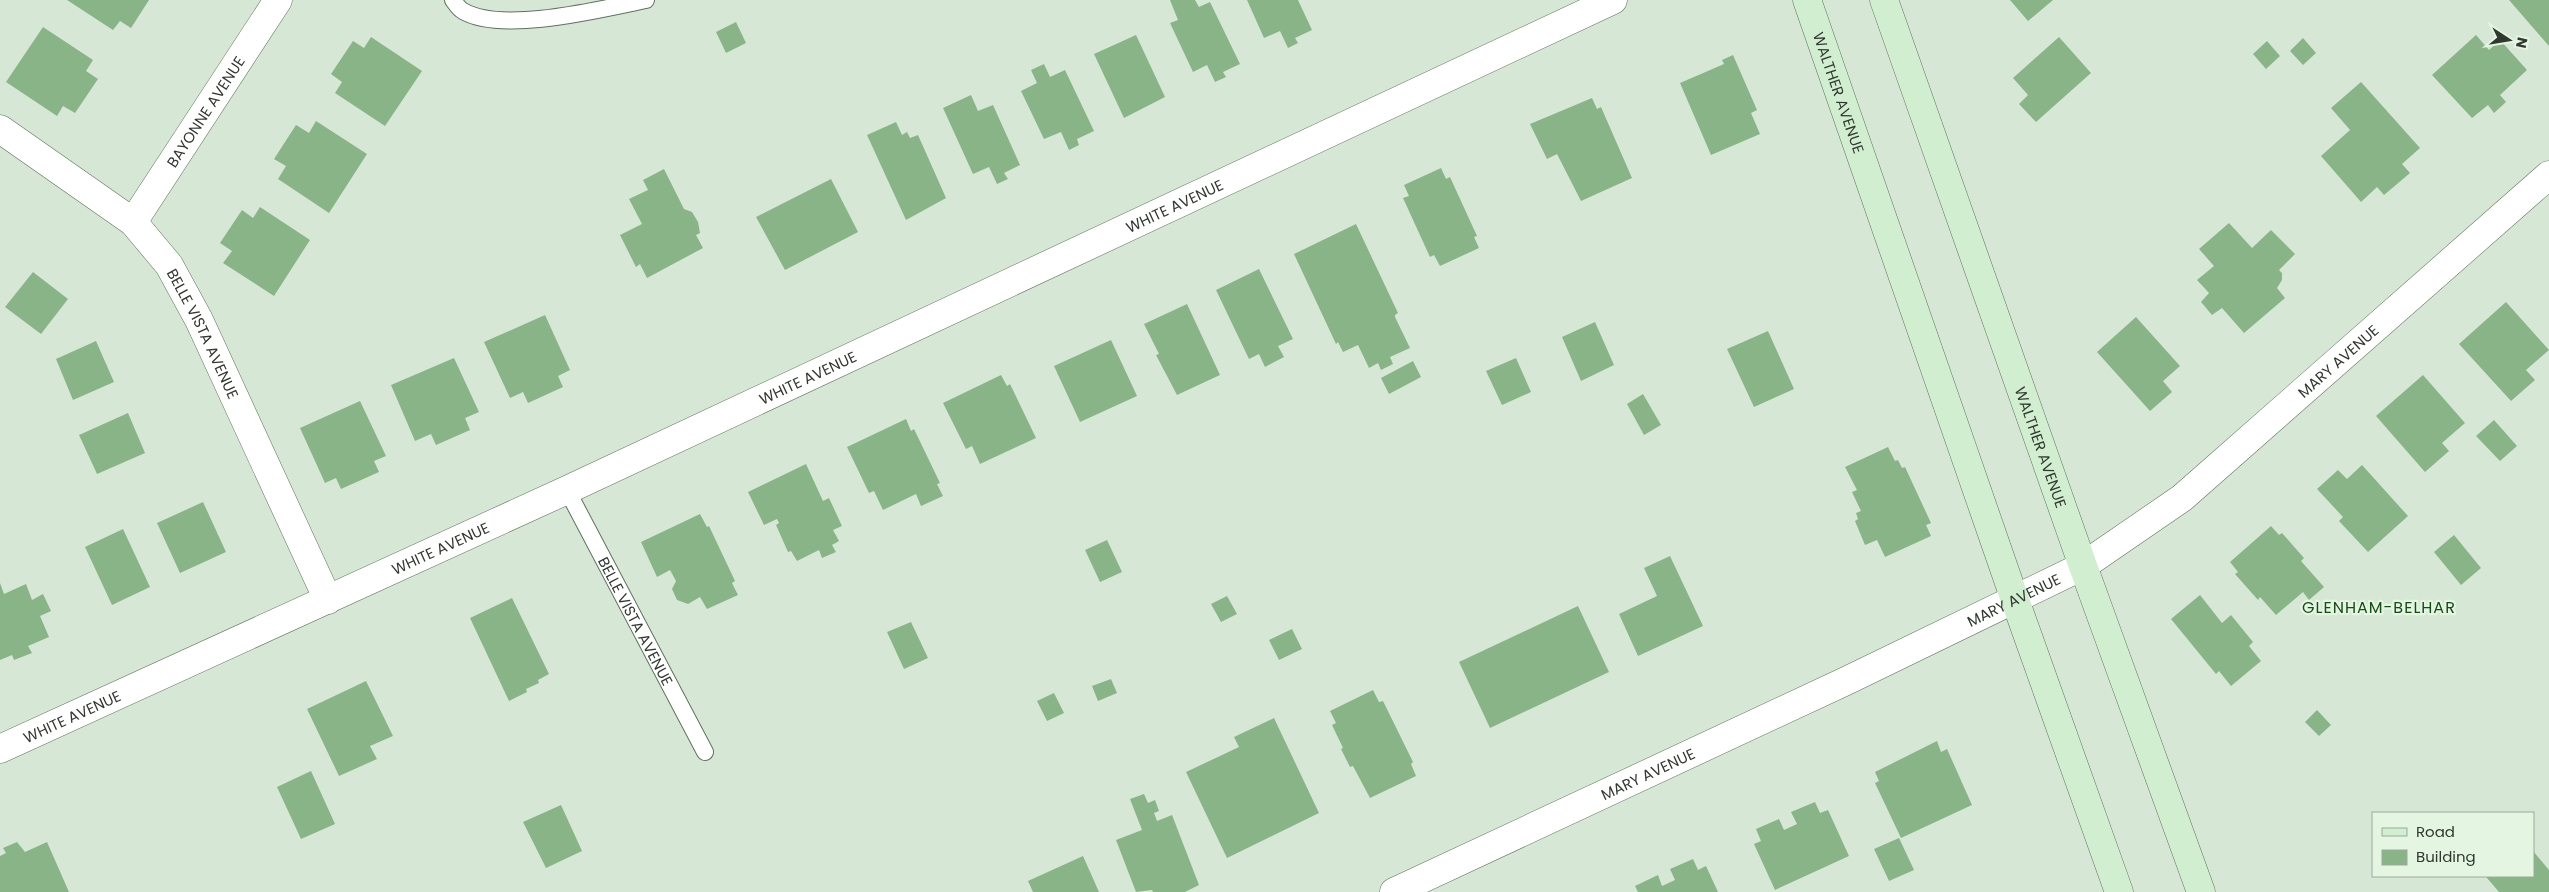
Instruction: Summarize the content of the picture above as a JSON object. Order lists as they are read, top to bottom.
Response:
{
  "streets": {
    "main road": ["WALTHER AVENUE"],
    "street": [
      "BAYONNE AVENUE",
      "WHITE AVENUE",
      "BELLE VISTA AVENUE",
      "MARY AVENUE"
    ]
  },
  "crossings": [
    ["WALTHER AVENUE", "MARY AVENUE"],
    ["BAYONNE AVENUE", "BELLE VISTA AVENUE"],
    ["WHITE AVENUE", "BELLE VISTA AVENUE"]
  ],
  "districts": ["GLENHAM-BELHAR"],
  "legend": ["Road", "Building"],
  "north": "right"
}
